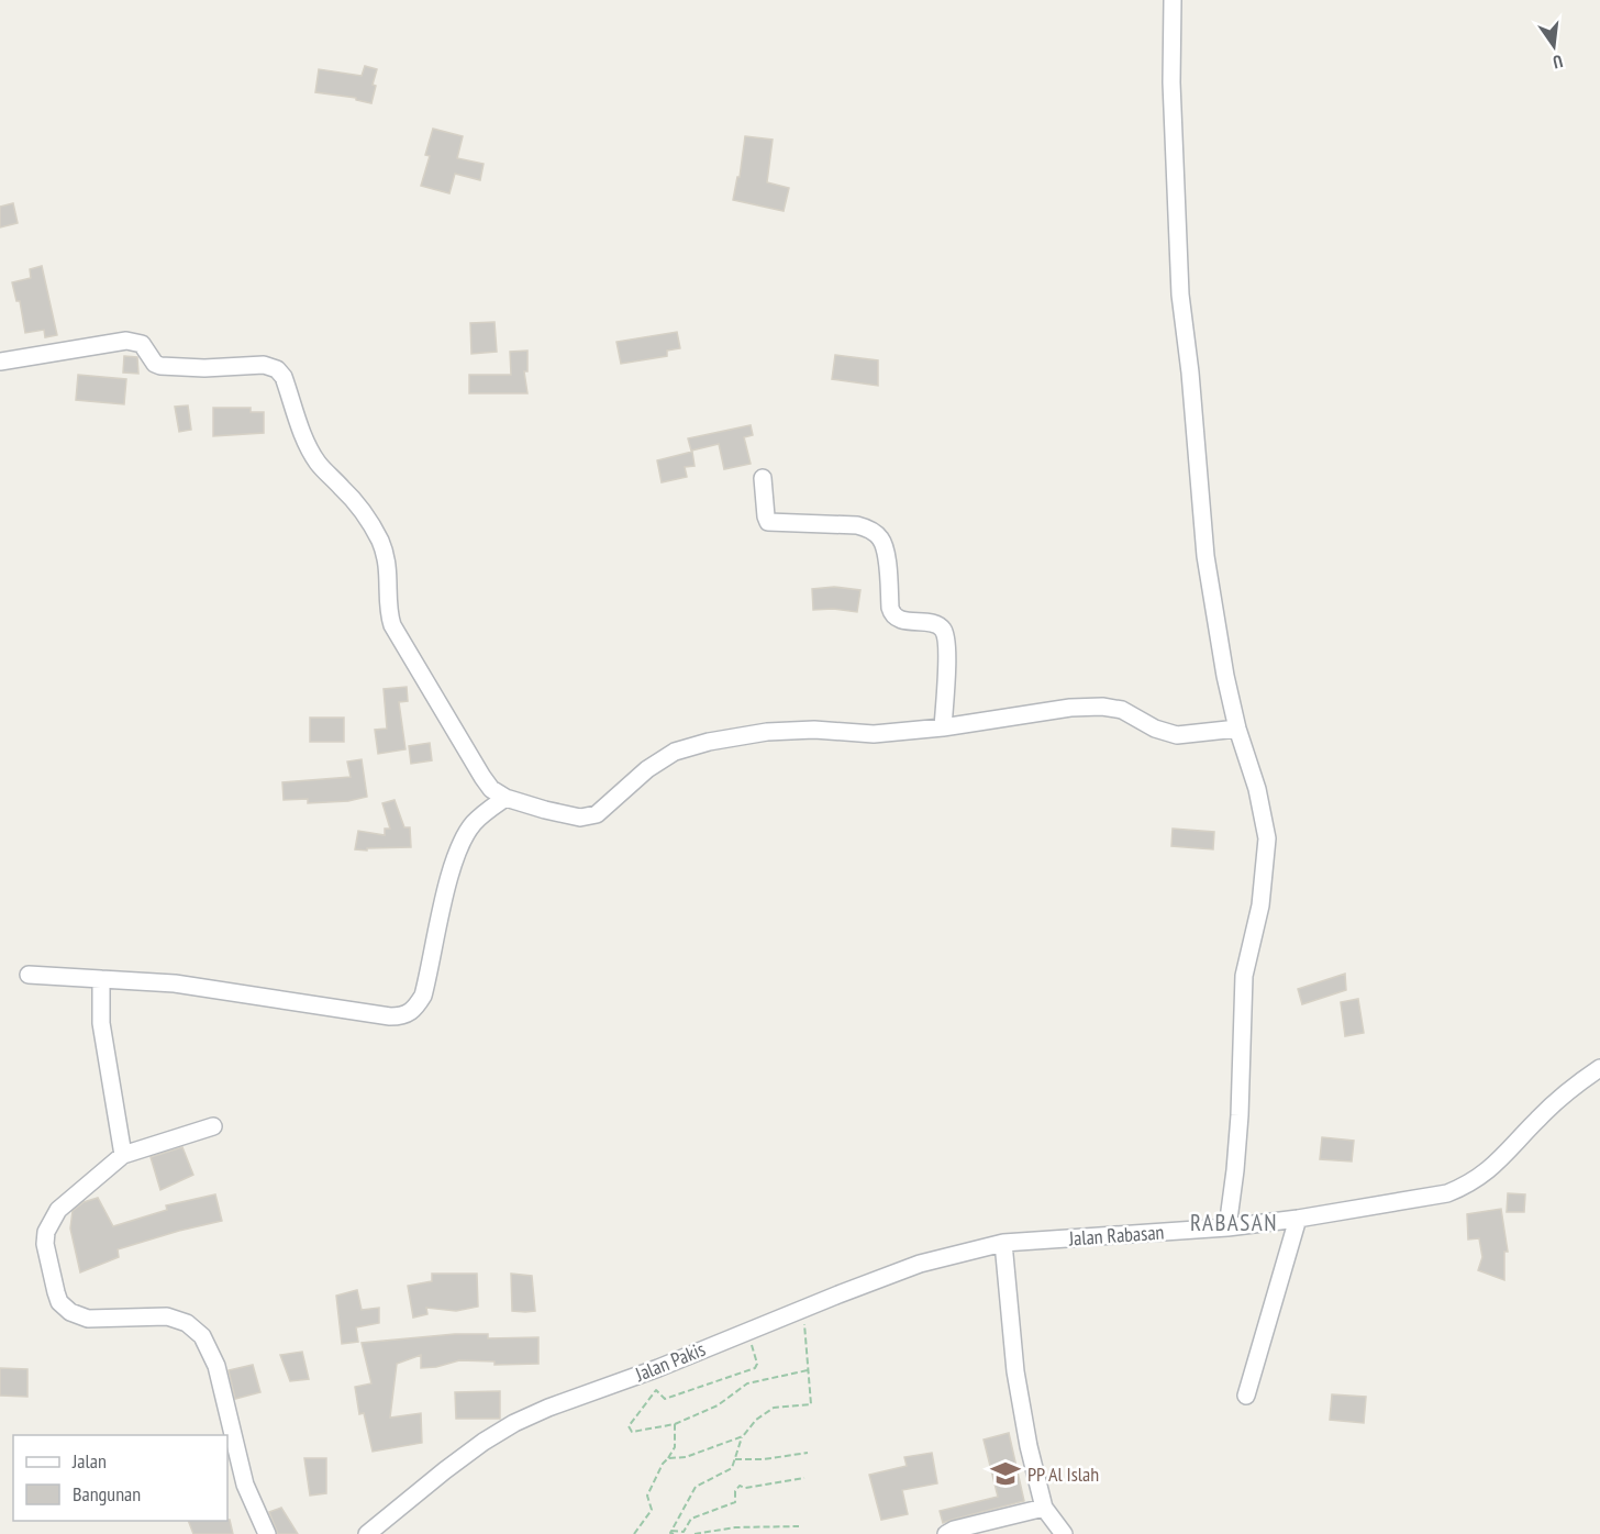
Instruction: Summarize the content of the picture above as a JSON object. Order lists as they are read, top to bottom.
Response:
{
  "streets": {
    "street": ["Jalan Rabasan", "Jalan Pakis"]
  },
  "crossings": [
    ["Jalan Rabasan", "Jalan Pakis"]
  ],
  "districts": ["RABASAN"],
  "places": {
    "school or university": ["PP Al Islah"]
  },
  "legend": ["Jalan", "Bangunan"],
  "north": "bottom"
}
